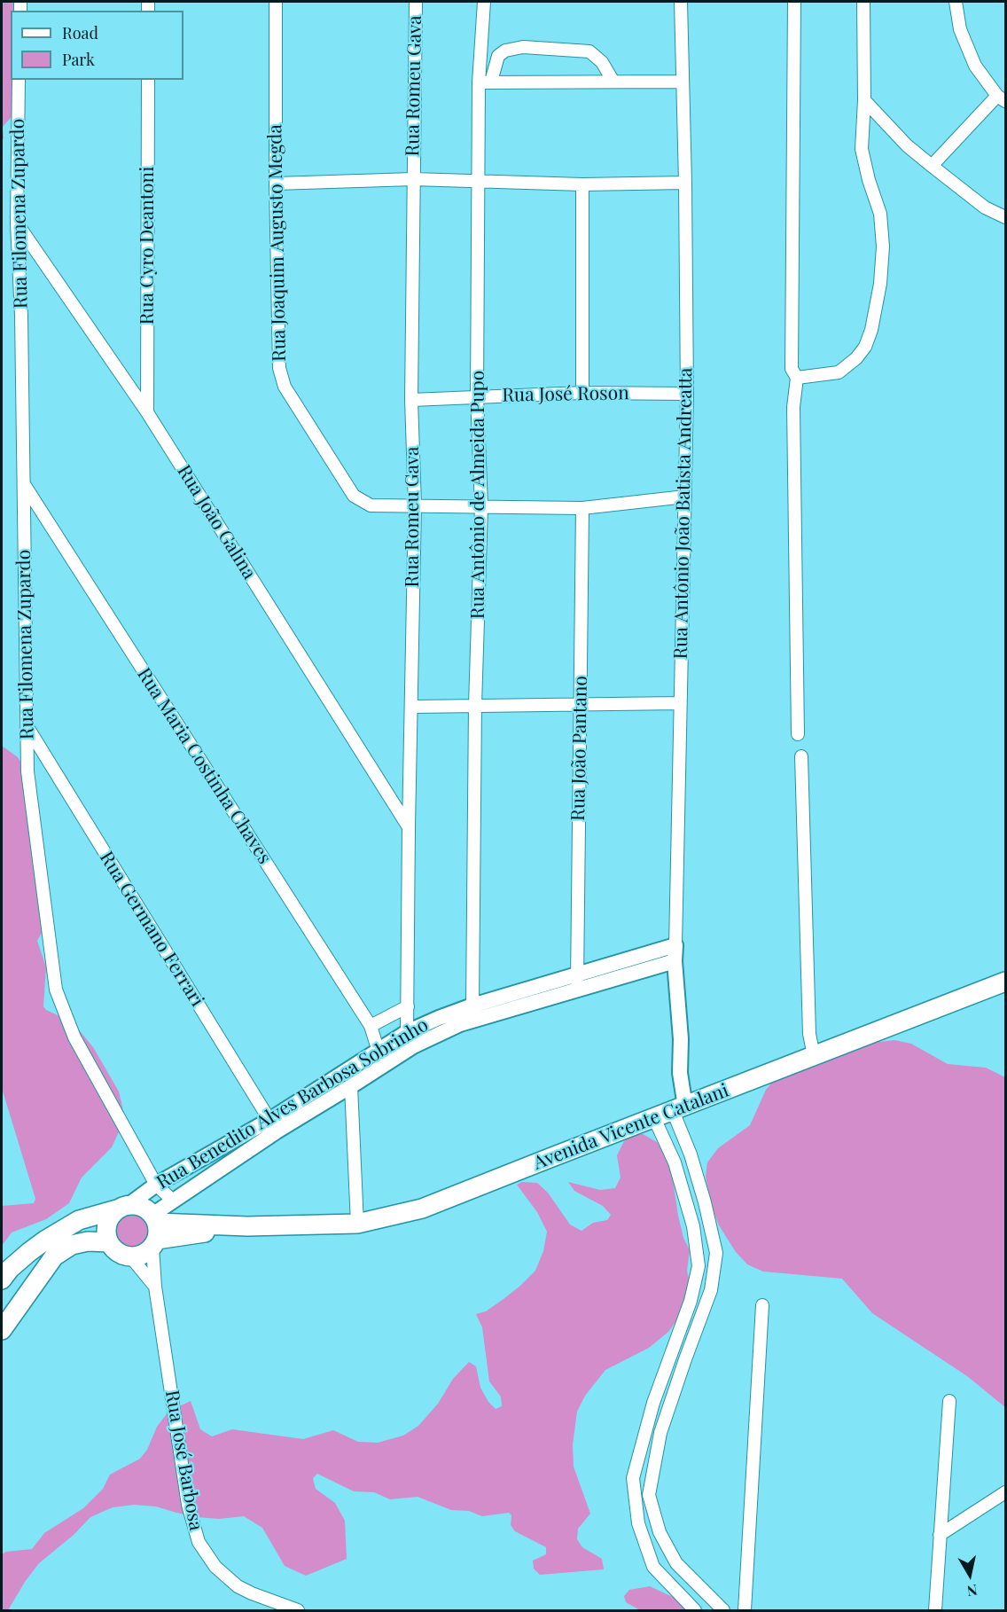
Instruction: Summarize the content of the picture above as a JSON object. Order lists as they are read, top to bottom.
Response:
{
  "streets": {
    "main road": ["Rua Benedito Alves Barbosa Sobrinho", "Avenida Vicente Catalani"],
    "street": [
      "Rua Romeu Gava",
      "Rua Filomena Zupardo",
      "Rua Joaquim Augusto Megda",
      "Rua Cyro Deantoni",
      "Rua José Roson",
      "Rua Antônio de Almeida Pupo",
      "Rua Antônio João Batista Andreatta",
      "Rua João Galina",
      "Rua João Pantano",
      "Rua Maria Costinha Chaves",
      "Rua Germano Ferrari",
      "Rua José Barbosa"
    ]
  },
  "crossings": [
    ["Rua Romeu Gava", "Rua Joaquim Augusto Megda"],
    ["Rua Romeu Gava", "Rua José Roson"],
    ["Rua Romeu Gava", "Rua João Galina"],
    ["Rua Romeu Gava", "Rua Benedito Alves Barbosa Sobrinho"],
    ["Rua Filomena Zupardo", "Rua João Galina"],
    ["Rua Filomena Zupardo", "Rua Maria Costinha Chaves"],
    ["Rua Filomena Zupardo", "Rua Germano Ferrari"],
    ["Rua Filomena Zupardo", "Rua Benedito Alves Barbosa Sobrinho"],
    ["Rua Joaquim Augusto Megda", "Rua Antônio de Almeida Pupo"],
    ["Rua Joaquim Augusto Megda", "Rua Antônio João Batista Andreatta"],
    ["Rua Joaquim Augusto Megda", "Rua João Pantano"],
    ["Rua Cyro Deantoni", "Rua João Galina"],
    ["Rua José Roson", "Rua Antônio de Almeida Pupo"],
    ["Rua José Roson", "Rua Antônio João Batista Andreatta"],
    ["Rua Antônio de Almeida Pupo", "Rua Benedito Alves Barbosa Sobrinho"],
    ["Rua Antônio João Batista Andreatta", "Rua Benedito Alves Barbosa Sobrinho"],
    ["Rua João Pantano", "Rua Benedito Alves Barbosa Sobrinho"],
    ["Rua Maria Costinha Chaves", "Rua Benedito Alves Barbosa Sobrinho"],
    ["Rua Germano Ferrari", "Rua Benedito Alves Barbosa Sobrinho"],
    ["Rua Benedito Alves Barbosa Sobrinho", "Avenida Vicente Catalani"],
    ["Rua Benedito Alves Barbosa Sobrinho", "Rua José Barbosa"],
    ["Avenida Vicente Catalani", "Rua José Barbosa"]
  ],
  "legend": ["Road", "Park"],
  "north": "bottom"
}
